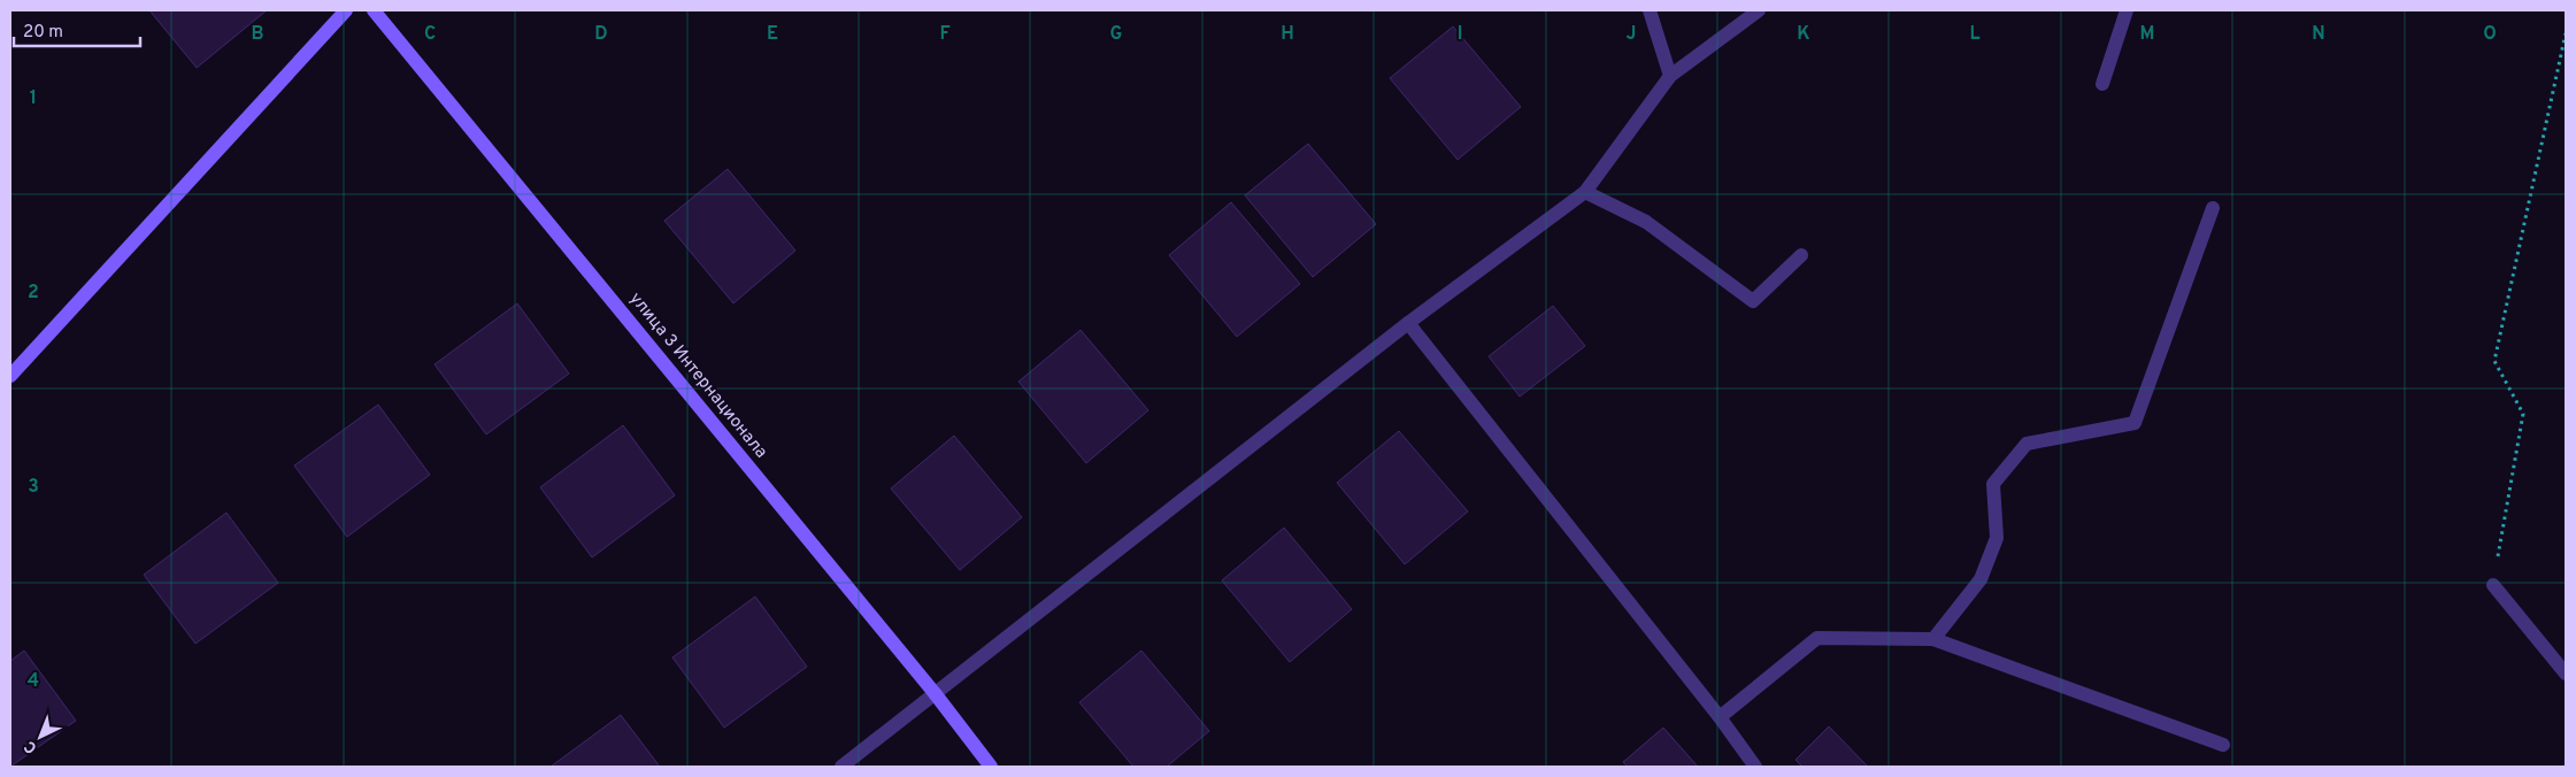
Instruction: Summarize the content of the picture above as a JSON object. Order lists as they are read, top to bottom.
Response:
{
  "streets": {
    "main road": ["улица 3 Интернационала"]
  },
  "scale_bar": "20 m",
  "north": "bottom left",
  "grid": {
    "columns": [
      "B",
      "C",
      "D",
      "E",
      "F",
      "G",
      "H",
      "I",
      "J",
      "K",
      "L",
      "M",
      "N",
      "O"
    ],
    "rows": [
      "1",
      "2",
      "3",
      "4"
    ]
  }
}
